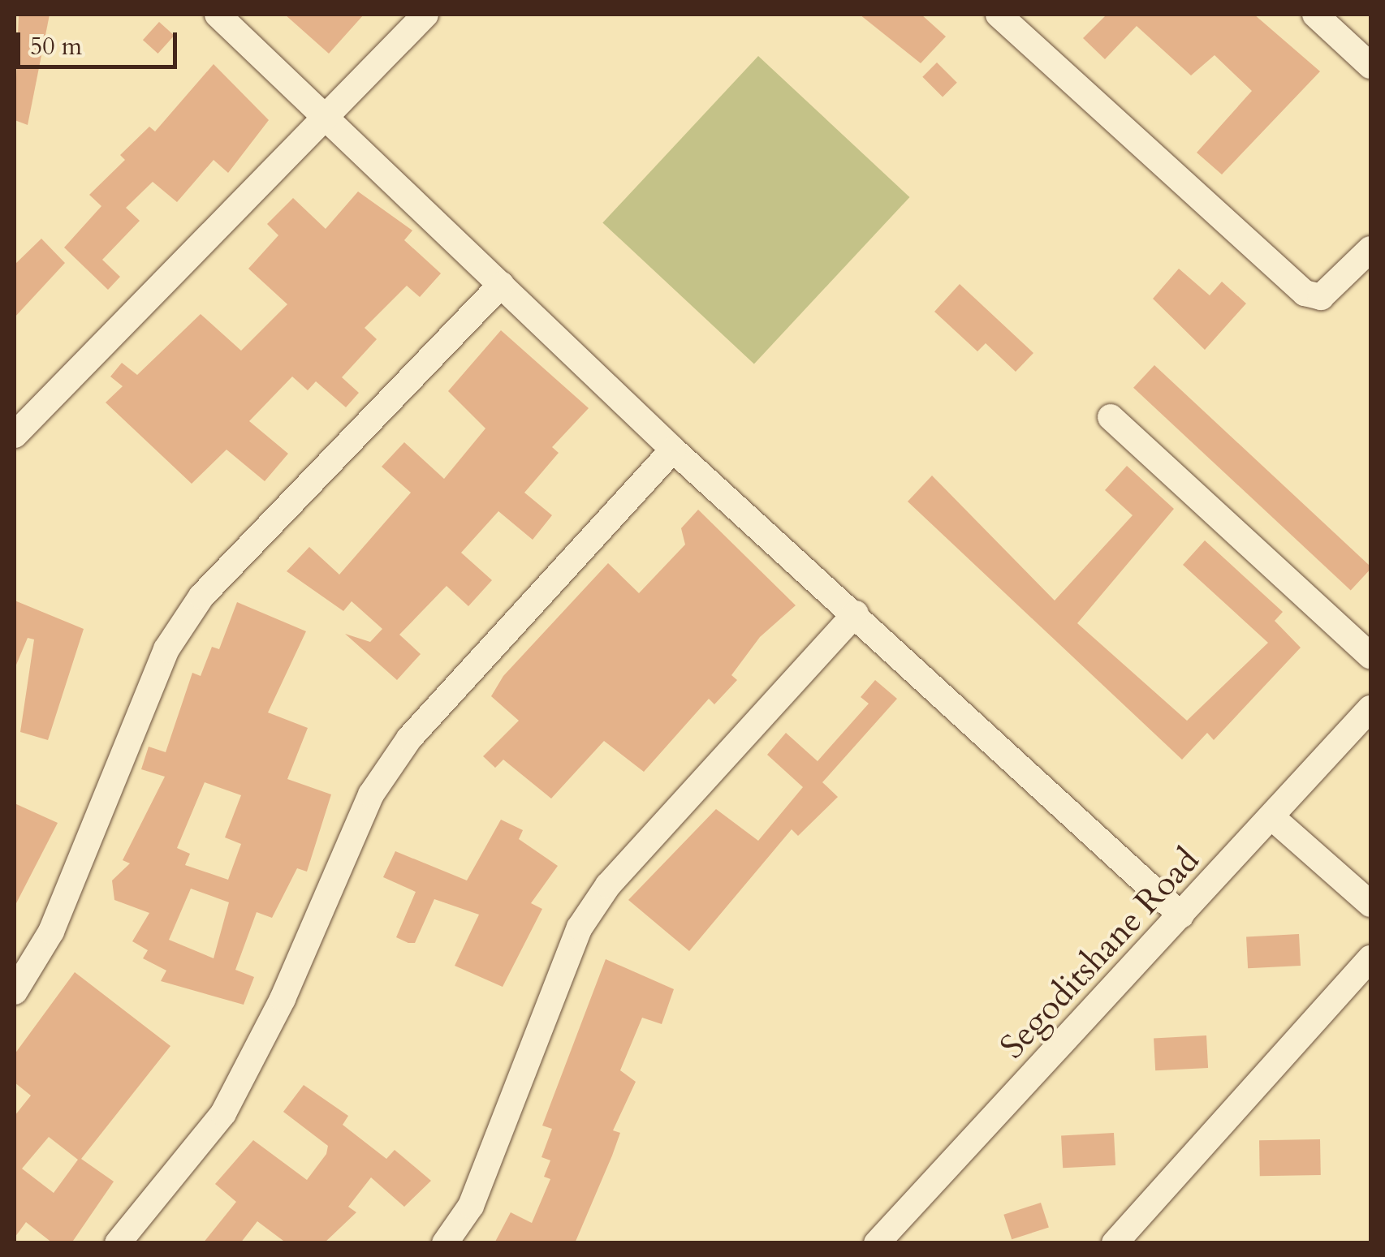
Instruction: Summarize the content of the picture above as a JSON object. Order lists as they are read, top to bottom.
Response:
{
  "streets": {
    "street": ["Segoditshane Road"]
  },
  "scale_bar": "50 m"
}
